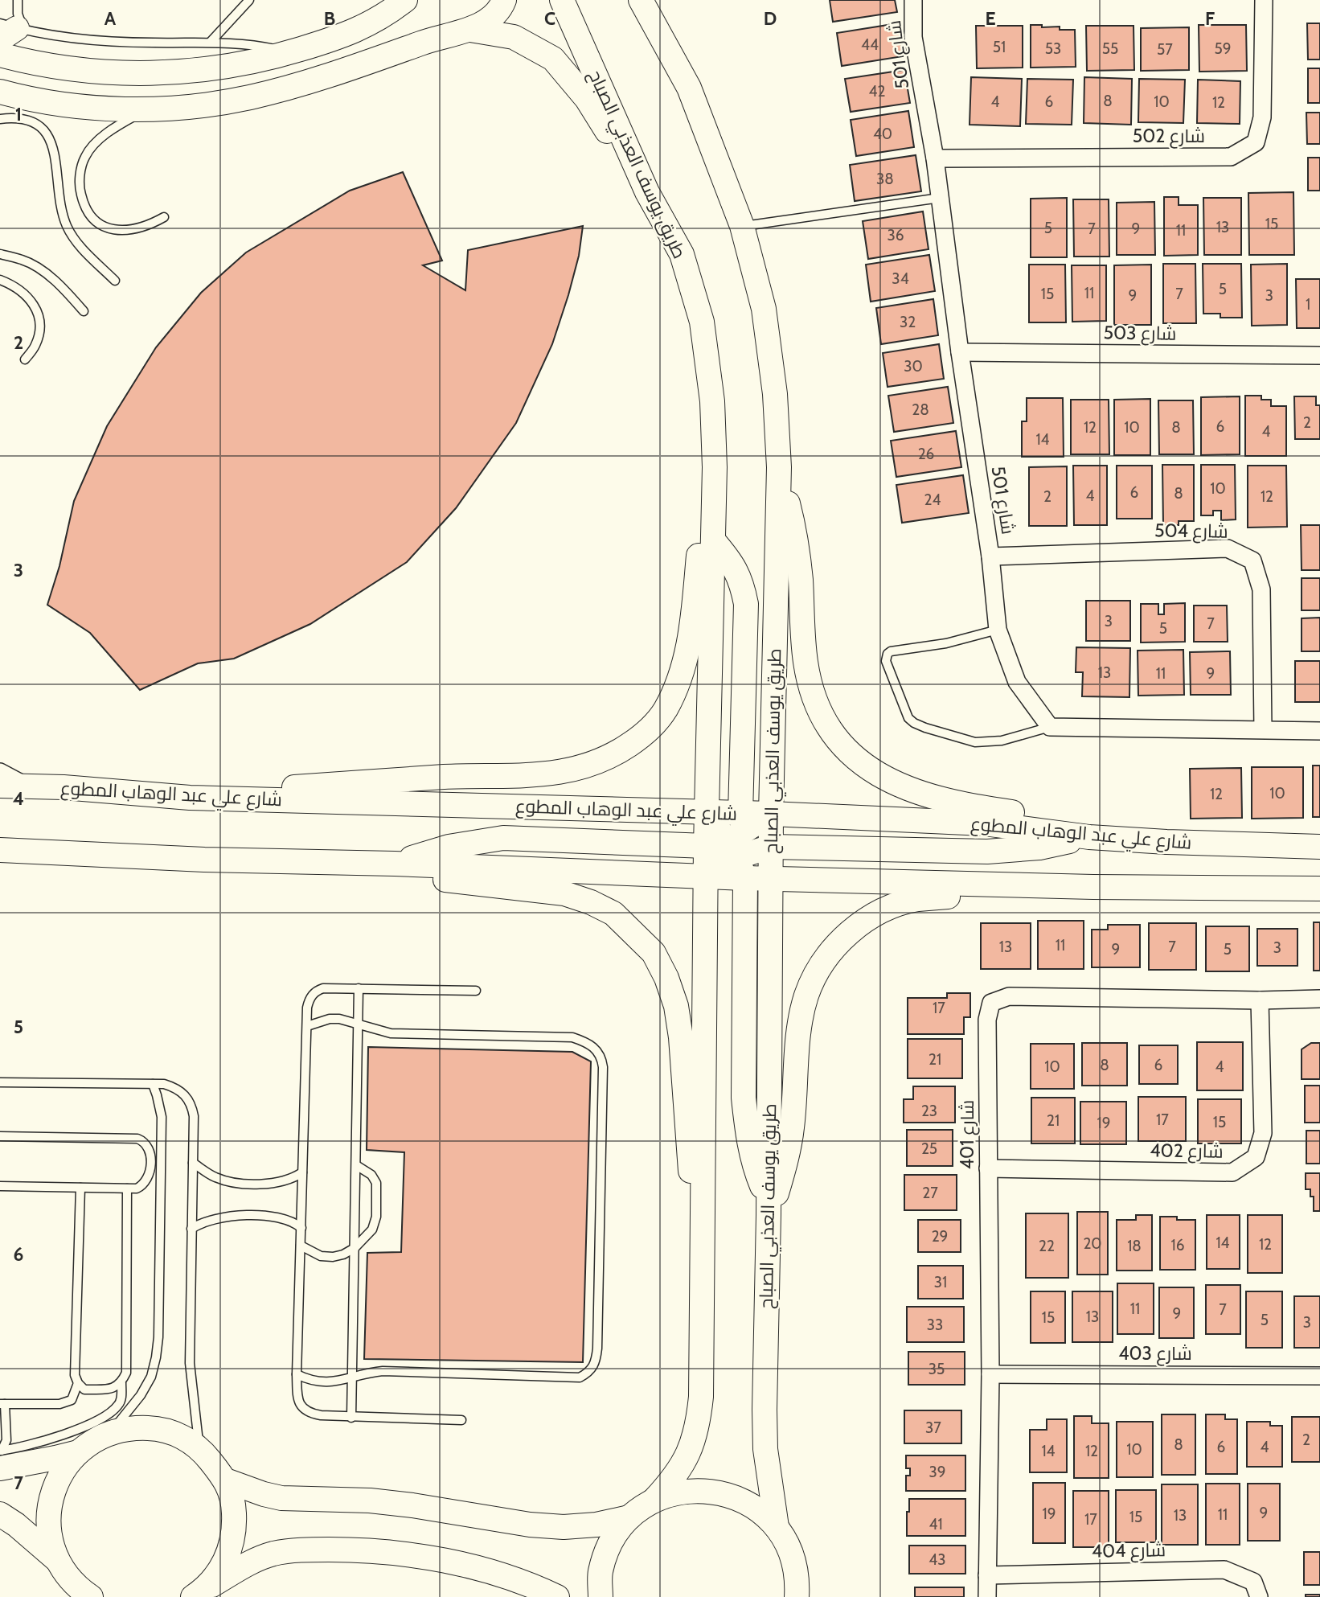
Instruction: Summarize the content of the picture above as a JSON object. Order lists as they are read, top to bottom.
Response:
{
  "streets": {
    "street": [
      "شارع 501",
      "شارع 502",
      "طريق يوسف العذبي الصباح",
      "شارع 503",
      "شارع 504",
      "شارع علي عبد الوهاب المطوع",
      "شارع 401",
      "شارع 402",
      "شارع 403",
      "شارع 404"
    ]
  },
  "crossings": [
    ["شارع 501", "شارع 502"],
    ["شارع 501", "شارع 503"],
    ["شارع 501", "شارع 504"],
    ["طريق يوسف العذبي الصباح", "شارع علي عبد الوهاب المطوع"],
    ["شارع 401", "شارع 402"],
    ["شارع 401", "شارع 403"],
    ["شارع 401", "شارع 404"]
  ],
  "house_numbers": [
    "44",
    "51",
    "53",
    "55",
    "59",
    "57",
    "42",
    "8",
    "4",
    "6",
    "10",
    "12",
    "40",
    "38",
    "15",
    "13",
    "5",
    "7",
    "9",
    "11",
    "36",
    "34",
    "5",
    "11",
    "15",
    "7",
    "9",
    "3",
    "1",
    "32",
    "30",
    "28",
    "2",
    "6",
    "12",
    "10",
    "8",
    "4",
    "14",
    "26",
    "10",
    "6",
    "8",
    "4",
    "2",
    "12",
    "24",
    "3",
    "7",
    "5",
    "13",
    "11",
    "9",
    "10",
    "12",
    "11",
    "13",
    "7",
    "3",
    "9",
    "5",
    "17",
    "21",
    "8",
    "6",
    "10",
    "4",
    "23",
    "17",
    "21",
    "15",
    "19",
    "25",
    "27",
    "29",
    "14",
    "20",
    "12",
    "16",
    "22",
    "18",
    "31",
    "11",
    "7",
    "9",
    "13",
    "15",
    "5",
    "3",
    "33",
    "35",
    "37",
    "2",
    "8",
    "6",
    "4",
    "10",
    "14",
    "12",
    "39",
    "9",
    "19",
    "11",
    "13",
    "15",
    "17",
    "41",
    "43"
  ],
  "grid": {
    "columns": [
      "A",
      "B",
      "C",
      "D",
      "E",
      "F"
    ],
    "rows": [
      "1",
      "2",
      "3",
      "4",
      "5",
      "6",
      "7"
    ]
  }
}
